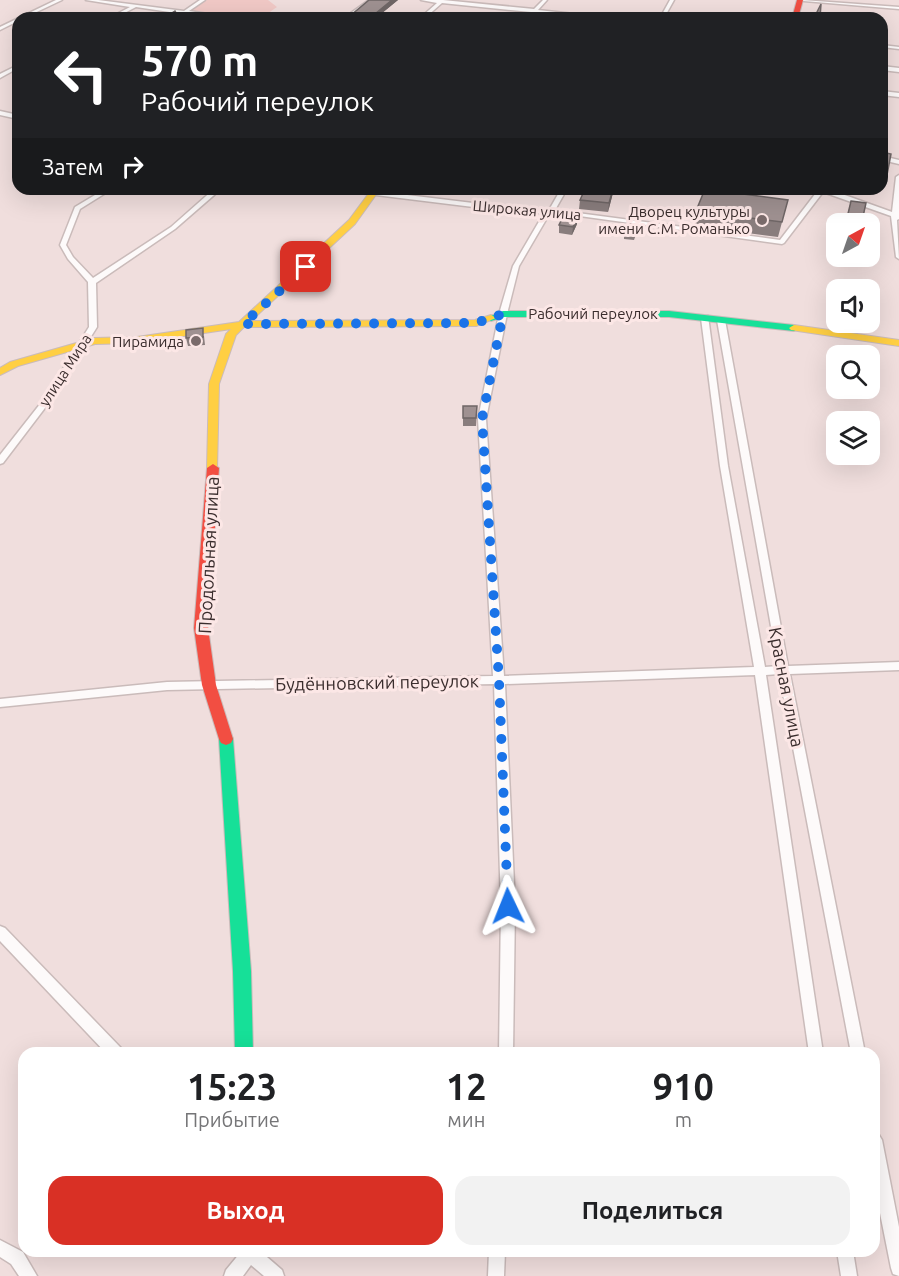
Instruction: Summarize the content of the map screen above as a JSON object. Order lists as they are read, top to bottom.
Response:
{
  "streets": {
    "street": [
      "Широкая улица",
      "Рабочий переулок",
      "улица Мира",
      "Продольная улица",
      "Будённовский переулок",
      "Красная улица"
    ]
  },
  "crossings": [
    ["Рабочий переулок", "улица Мира"],
    ["Рабочий переулок", "Продольная улица"],
    ["Рабочий переулок", "Красная улица"],
    ["Продольная улица", "Будённовский переулок"],
    ["Будённовский переулок", "Красная улица"]
  ],
  "places": ["Дворец культуры имени С.М. Романько", "Пирамида"],
  "north": "top right",
  "page": {
    "turn": ["570 m", "Рабочий переулок"],
    "then": "Затем",
    "eta": [
      "15:23",
      "Прибытие",
      "12",
      "мин",
      "910",
      "m"
    ],
    "buttons": ["Выход", "Поделиться"]
  }
}
